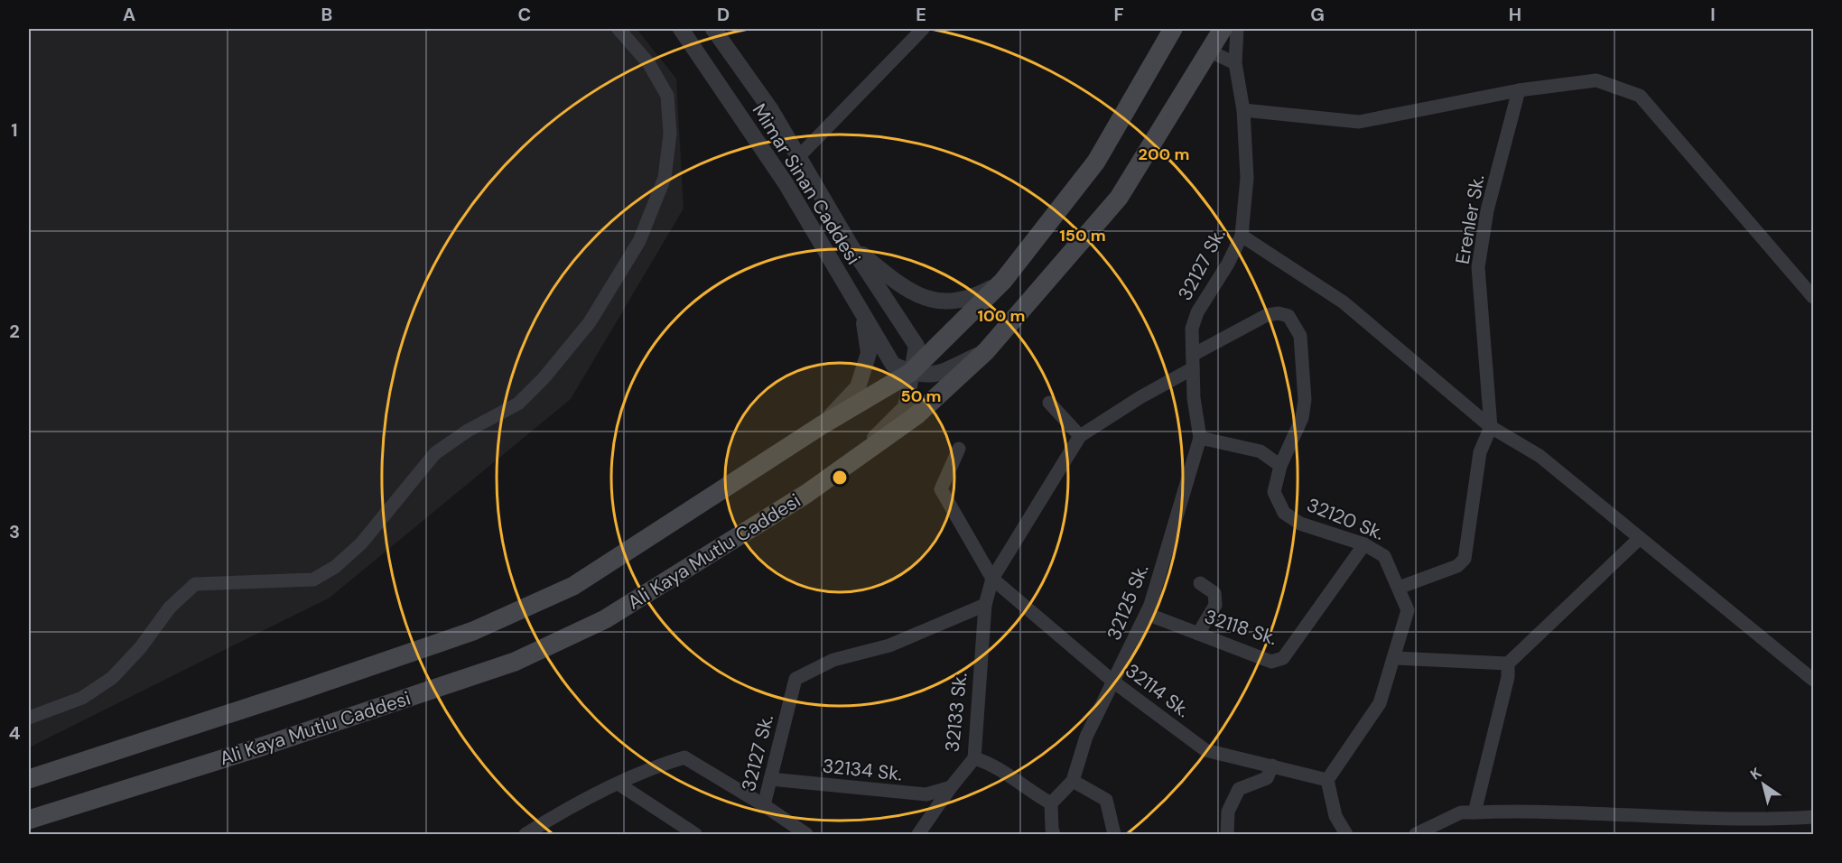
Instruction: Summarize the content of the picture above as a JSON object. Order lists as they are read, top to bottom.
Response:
{
  "streets": {
    "main road": ["Ali Kaya Mutlu Caddesi"],
    "street": [
      "Mimar Sinan Caddesi",
      "Erenler Sk.",
      "32127 Sk.",
      "32120 Sk.",
      "32125 Sk.",
      "32118 Sk.",
      "32114 Sk.",
      "32133 Sk.",
      "32134 Sk."
    ]
  },
  "crossings": [
    ["Mimar Sinan Caddesi", "Ali Kaya Mutlu Caddesi"],
    ["Erenler Sk.", "32120 Sk."],
    ["32127 Sk.", "32120 Sk."],
    ["32127 Sk.", "32125 Sk."],
    ["32127 Sk.", "32133 Sk."],
    ["32127 Sk.", "32134 Sk."],
    ["32120 Sk.", "32125 Sk."],
    ["32120 Sk.", "32118 Sk."],
    ["32120 Sk.", "32114 Sk."],
    ["32125 Sk.", "32118 Sk."],
    ["32125 Sk.", "32114 Sk."],
    ["32114 Sk.", "32133 Sk."],
    ["32133 Sk.", "32134 Sk."]
  ],
  "north": "top left",
  "grid": {
    "columns": [
      "A",
      "B",
      "C",
      "D",
      "E",
      "F",
      "G",
      "H",
      "I"
    ],
    "rows": [
      "1",
      "2",
      "3",
      "4"
    ]
  },
  "rings": [
    "200 m",
    "150 m",
    "100 m",
    "50 m"
  ]
}
